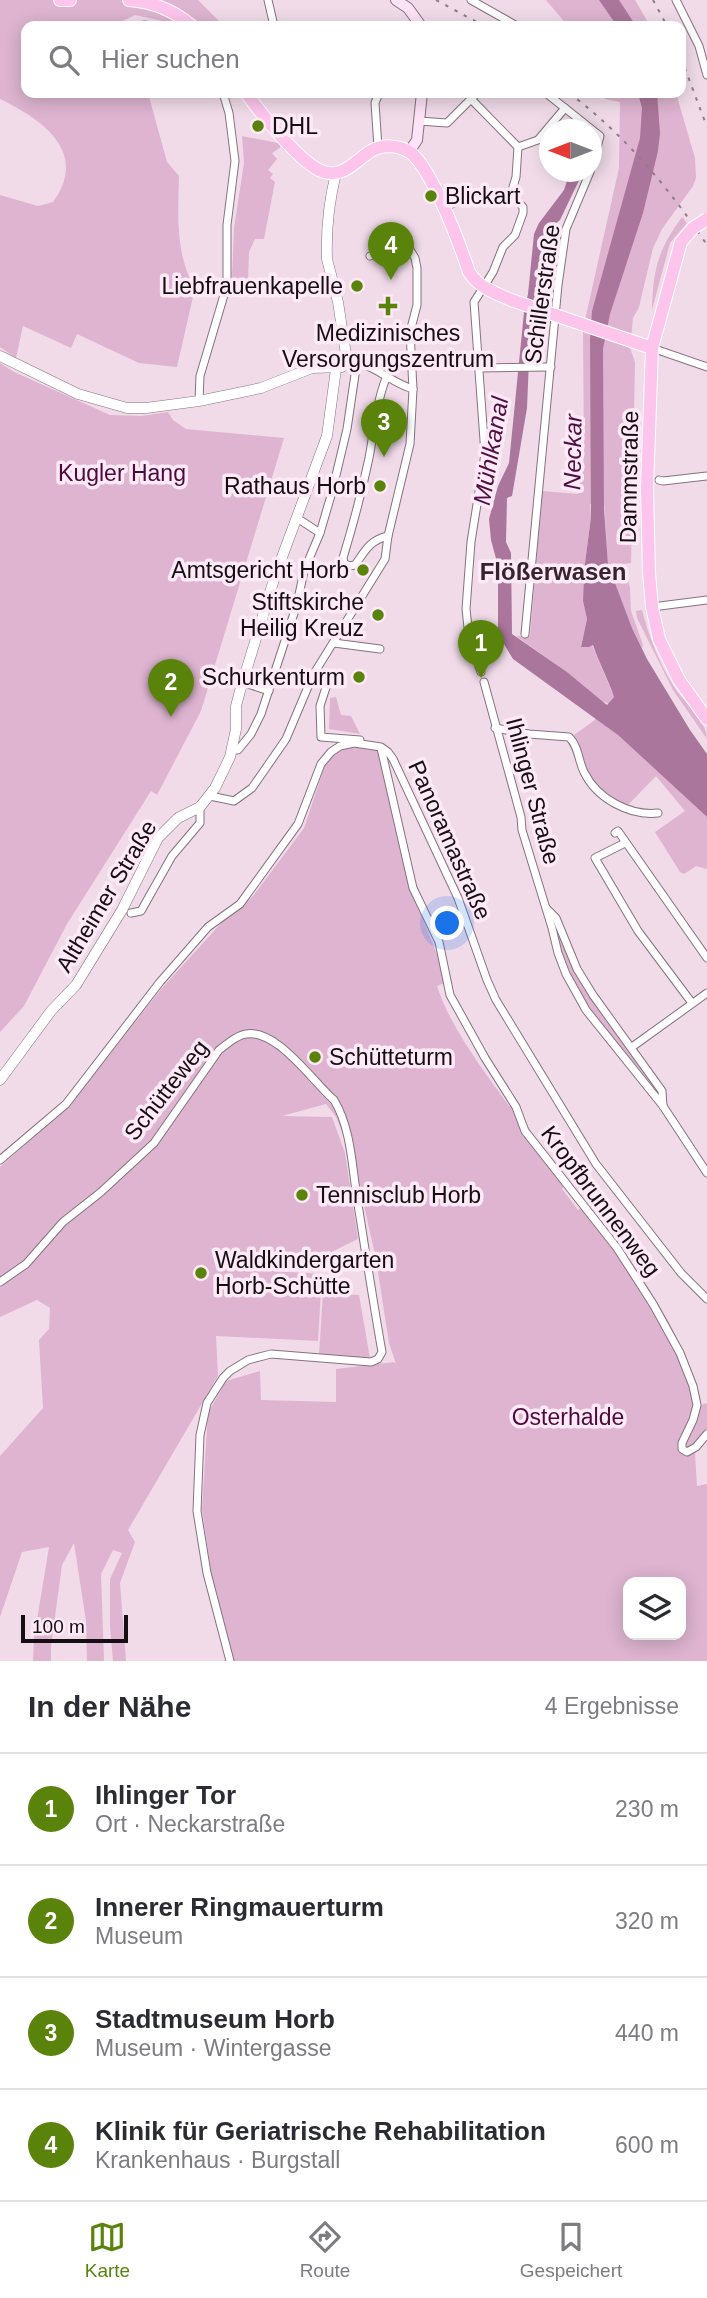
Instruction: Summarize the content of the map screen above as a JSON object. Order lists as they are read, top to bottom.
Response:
{
  "streets": {
    "main road": ["Dammstraße"],
    "street": [
      "Schillerstraße",
      "Ihlinger Straße",
      "Panoramastraße",
      "Altheimer Straße",
      "Schütteweg",
      "Kropfbrunnenweg"
    ]
  },
  "crossings": [
    ["Panoramastraße", "Kropfbrunnenweg"]
  ],
  "districts": ["Flößerwasen"],
  "water": ["Mühlkanal", "Neckar"],
  "parks": ["Kugler Hang", "Osterhalde"],
  "places": {
    "other": [
      "DHL",
      "Blickart",
      "Liebfrauenkapelle",
      "Rathaus Horb",
      "Amtsgericht Horb",
      "Stiftskirche Heilig Kreuz",
      "Schurkenturm",
      "Schütteturm",
      "Tennisclub Horb",
      "Waldkindergarten Horb-Schütte"
    ],
    "health": ["Medizinisches Versorgungszentrum"]
  },
  "scale_bar": "100 m",
  "north": "left",
  "page": {
    "search": "Hier suchen",
    "pins": [
      "4",
      "3",
      "1",
      "2"
    ],
    "scale": "100 m",
    "heading": ["In der Nähe", "4 Ergebnisse"],
    "list": [
      {
        "mark": "1",
        "name": "Ihlinger Tor",
        "note": "Ort · Neckarstraße",
        "value": "230 m"
      },
      {
        "mark": "2",
        "name": "Innerer Ringmauerturm",
        "note": "Museum",
        "value": "320 m"
      },
      {
        "mark": "3",
        "name": "Stadtmuseum Horb",
        "note": "Museum · Wintergasse",
        "value": "440 m"
      },
      {
        "mark": "4",
        "name": "Klinik für Geriatrische Rehabilitation",
        "note": "Krankenhaus · Burgstall",
        "value": "600 m"
      }
    ],
    "nav": ["Karte", "Route", "Gespeichert"]
  }
}
